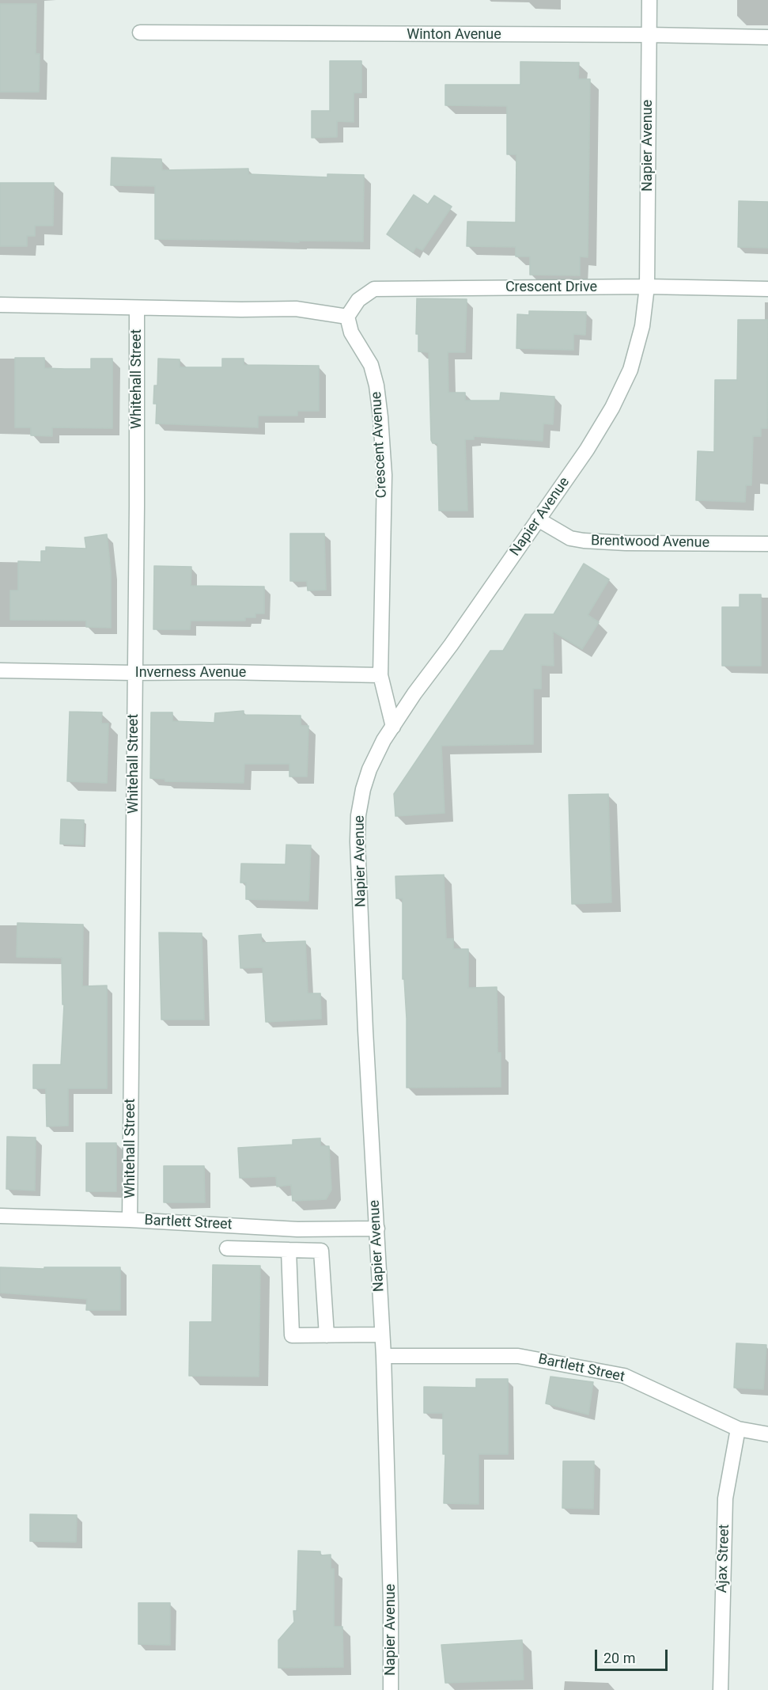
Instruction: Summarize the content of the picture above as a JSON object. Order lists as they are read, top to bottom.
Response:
{
  "streets": {
    "street": [
      "Winton Avenue",
      "Napier Avenue",
      "Crescent Drive",
      "Whitehall Street",
      "Crescent Avenue",
      "Brentwood Avenue",
      "Inverness Avenue",
      "Bartlett Street",
      "Ajax Street"
    ]
  },
  "crossings": [
    ["Winton Avenue", "Napier Avenue"],
    ["Napier Avenue", "Crescent Drive"],
    ["Napier Avenue", "Crescent Avenue"],
    ["Napier Avenue", "Brentwood Avenue"],
    ["Napier Avenue", "Bartlett Street"],
    ["Crescent Drive", "Crescent Avenue"],
    ["Whitehall Street", "Inverness Avenue"],
    ["Whitehall Street", "Bartlett Street"],
    ["Crescent Avenue", "Inverness Avenue"],
    ["Bartlett Street", "Ajax Street"]
  ],
  "scale_bar": "20 m"
}
